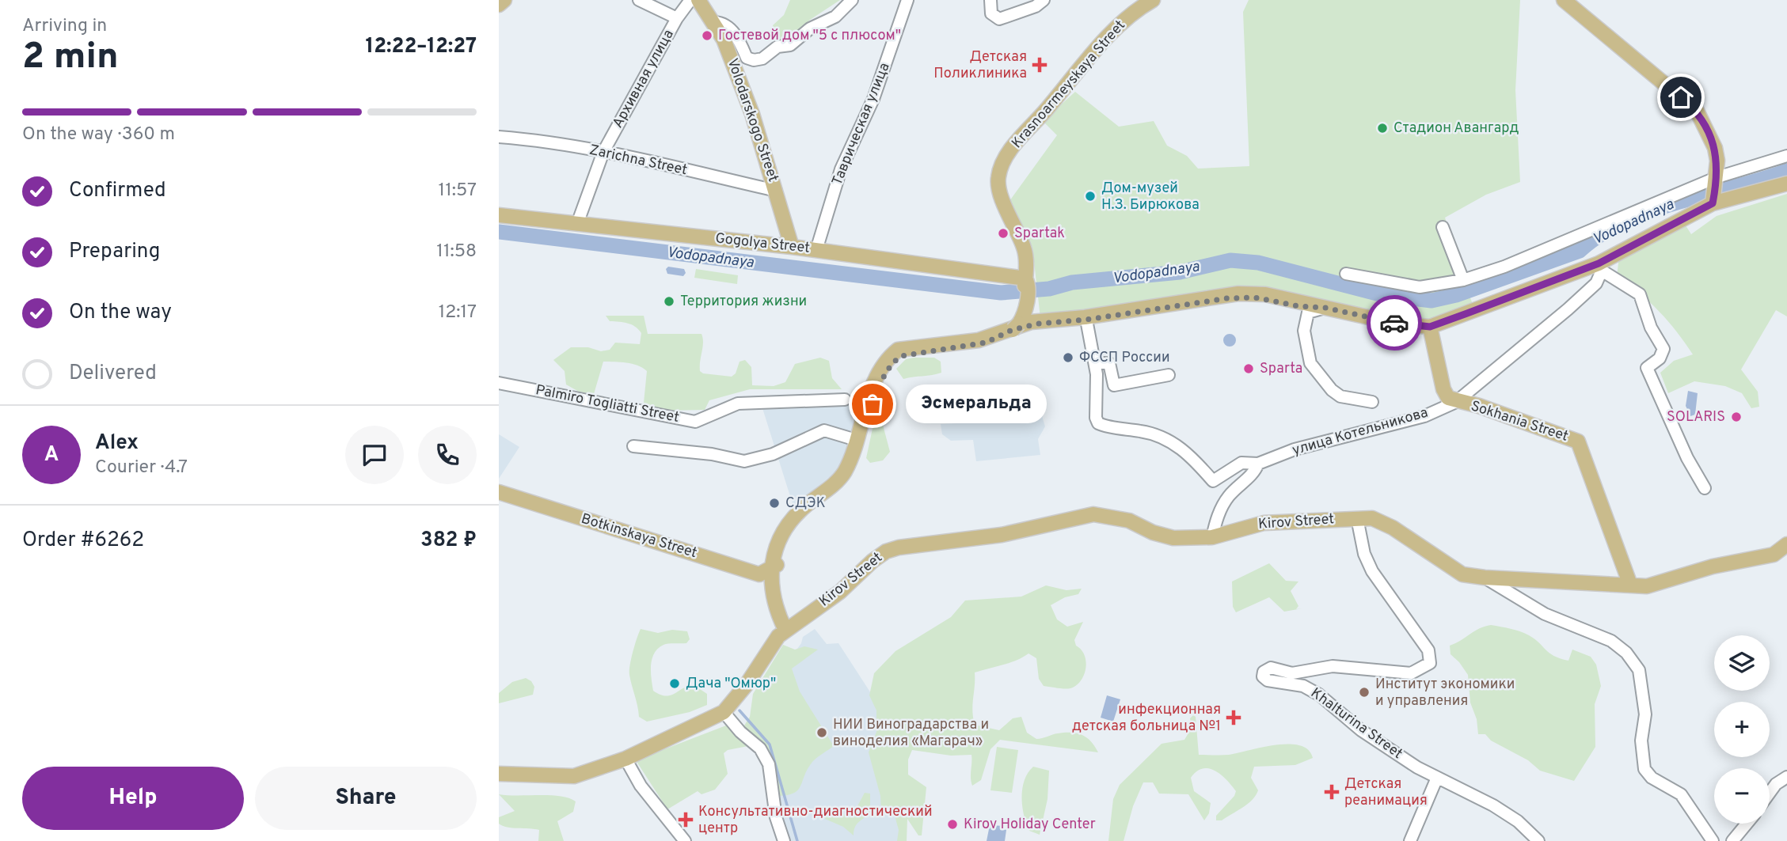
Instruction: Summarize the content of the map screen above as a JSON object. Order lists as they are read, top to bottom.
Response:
{
  "streets": {
    "main road": [
      "Krasnoarmeyskaya Street",
      "Volodarskogo Street",
      "Gogolya Street",
      "Sokhania Street",
      "Kirov Street",
      "Botkinskaya Street"
    ],
    "street": [
      "Архивная улица",
      "Таврическая улица",
      "Zarichna Street",
      "Palmiro Togliatti Street",
      "улица Котельникова",
      "Khalturina Street"
    ]
  },
  "crossings": [
    ["Архивная улица", "Zarichna Street"],
    ["Архивная улица", "Gogolya Street"],
    ["Krasnoarmeyskaya Street", "Gogolya Street"],
    ["Volodarskogo Street", "Zarichna Street"],
    ["Volodarskogo Street", "Gogolya Street"],
    ["Таврическая улица", "Gogolya Street"],
    ["Sokhania Street", "улица Котельникова"],
    ["Sokhania Street", "Kirov Street"],
    ["Kirov Street", "Khalturina Street"]
  ],
  "water": ["Vodopadnaya"],
  "places": {
    "other": [
      "Гостевой дом \"5 с плюсом\"",
      "Стадион Авангард",
      "Дом-музей Н.З. Бирюкова",
      "Spartak",
      "Территория жизни",
      "ФССП России",
      "Sparta",
      "Эсмеральда",
      "SOLARIS",
      "СДЭК",
      "Дача \"Омюр\"",
      "Институт экономики и управления",
      "НИИ Виноградарства и виноделия «Магарач»",
      "Kirov Holiday Center"
    ],
    "health": [
      "Детская Поликлиника",
      "инфекционная детская больница №1",
      "Детская реанимация",
      "Консультативно-диагностический центр"
    ]
  },
  "page": {
    "heading": ["2 min", "Arriving in", "12:22–12:27"],
    "panel": [
      "Alex",
      "Courier · 4.7",
      "Order #6262",
      "382 ₽"
    ],
    "bar": "On the way · 360 m",
    "list": [
      ["Confirmed", "11:57"],
      ["Preparing", "11:58"],
      ["On the way", "12:17"],
      "Delivered"
    ],
    "bubble": "Эсмеральда",
    "round": "A",
    "map_buttons": ["+", "−"],
    "buttons": ["Help", "Share"]
  }
}
